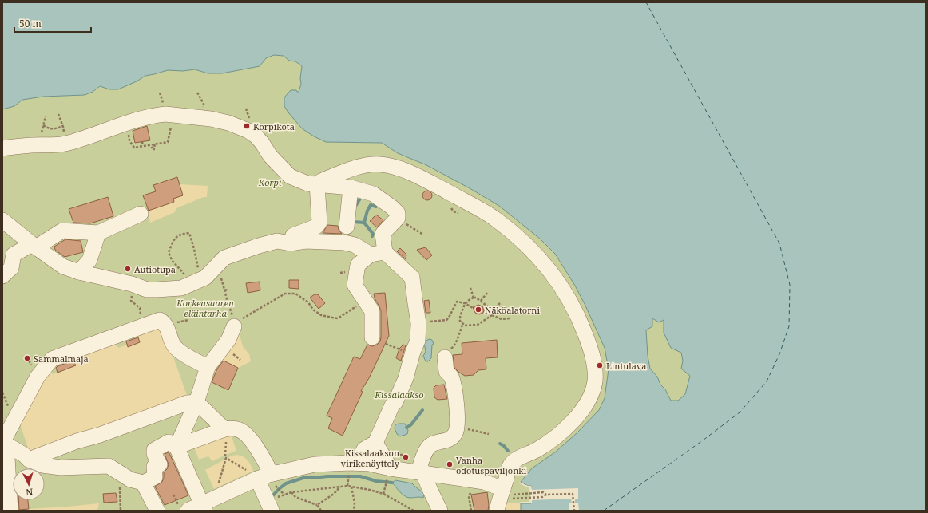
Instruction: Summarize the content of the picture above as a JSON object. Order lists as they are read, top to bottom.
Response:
{
  "parks": ["Korpi", "Korkeasaaren eläintarha", "Kissalaakso"],
  "places": [
    "Korpikota",
    "Autiotupa",
    "Näköalatorni",
    "Sammalmaja",
    "Lintulava",
    "Kissalaakson virikenäyttely",
    "Vanha odotuspaviljonki"
  ],
  "scale_bar": "50 m",
  "north": "bottom"
}
